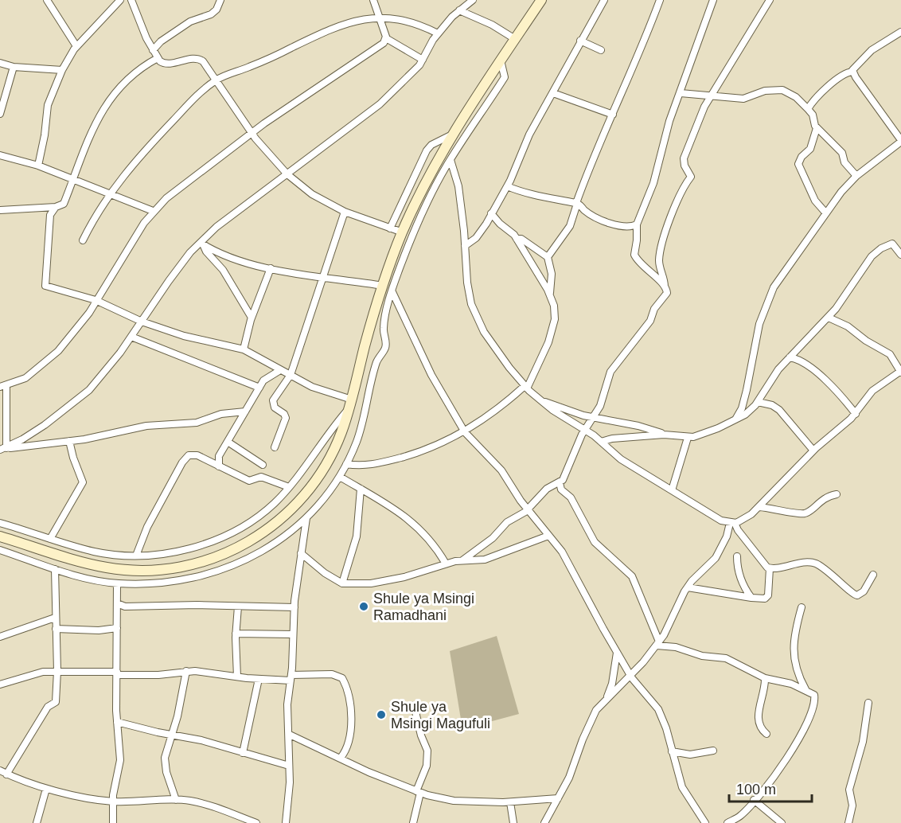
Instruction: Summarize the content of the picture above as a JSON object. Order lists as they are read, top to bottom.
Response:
{
  "places": ["Shule ya Msingi Ramadhani", "Shule ya Msingi Magufuli"],
  "scale_bar": "100 m"
}
